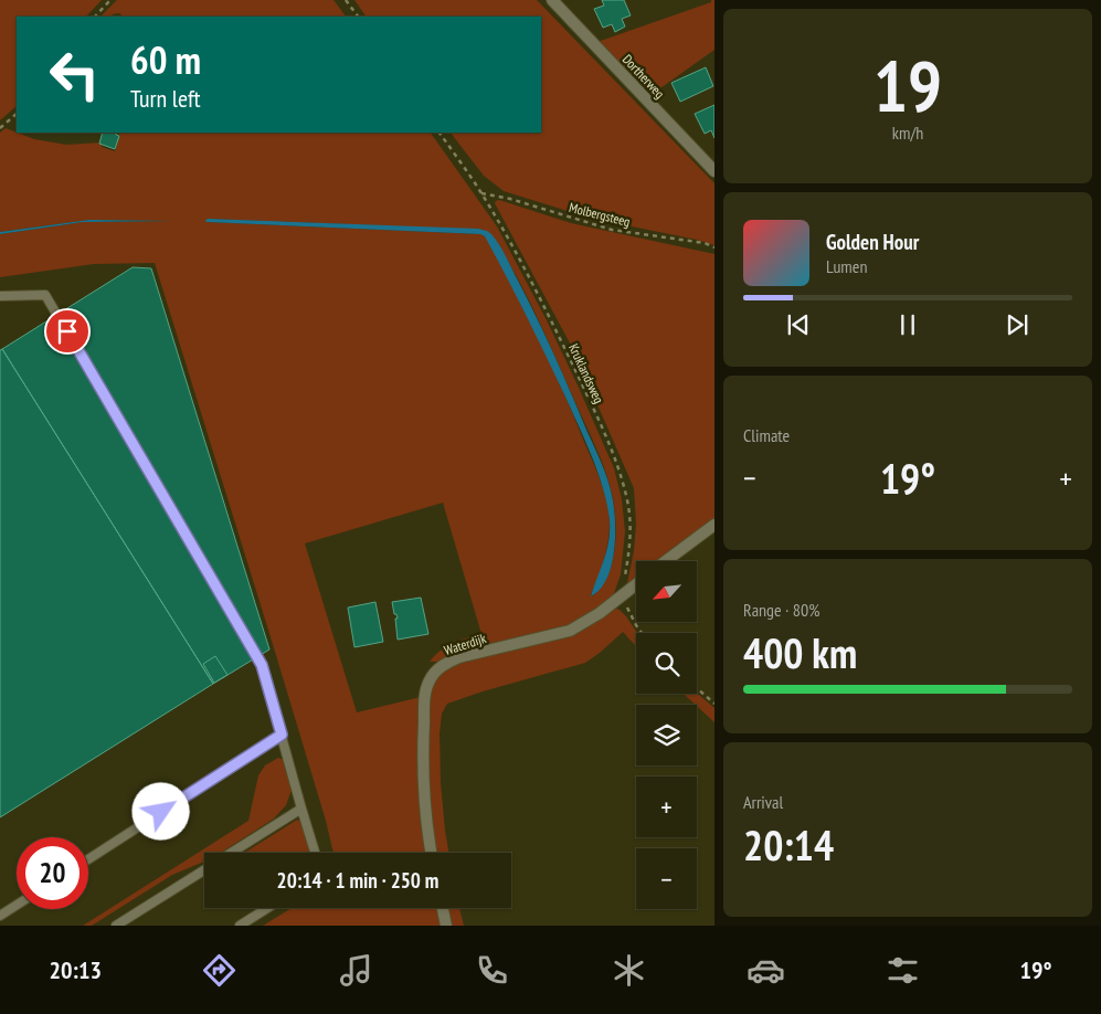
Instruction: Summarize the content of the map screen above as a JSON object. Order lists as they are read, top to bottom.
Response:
{
  "streets": {
    "street": ["Dortherweg", "Waterdijk"],
    "path": ["Molbergsteeg", "Kruklandsweg"]
  },
  "crossings": [
    ["Molbergsteeg", "Kruklandsweg"],
    ["Kruklandsweg", "Waterdijk"]
  ],
  "north": "bottom left",
  "page": {
    "tile": [
      ["19", "km/h"],
      "Climate",
      ["Range · 80%", "400 km"],
      ["Arrival", "20:14"]
    ],
    "turn": ["60 m", "Turn left"],
    "song": ["Golden Hour", "Lumen"],
    "heat": ["−", "19°", "+"],
    "map_buttons": ["+", "−"],
    "limit": "20",
    "trip": "20:14 · 1 min · 250 m",
    "tabs": ["20:13", "19°"]
  }
}
